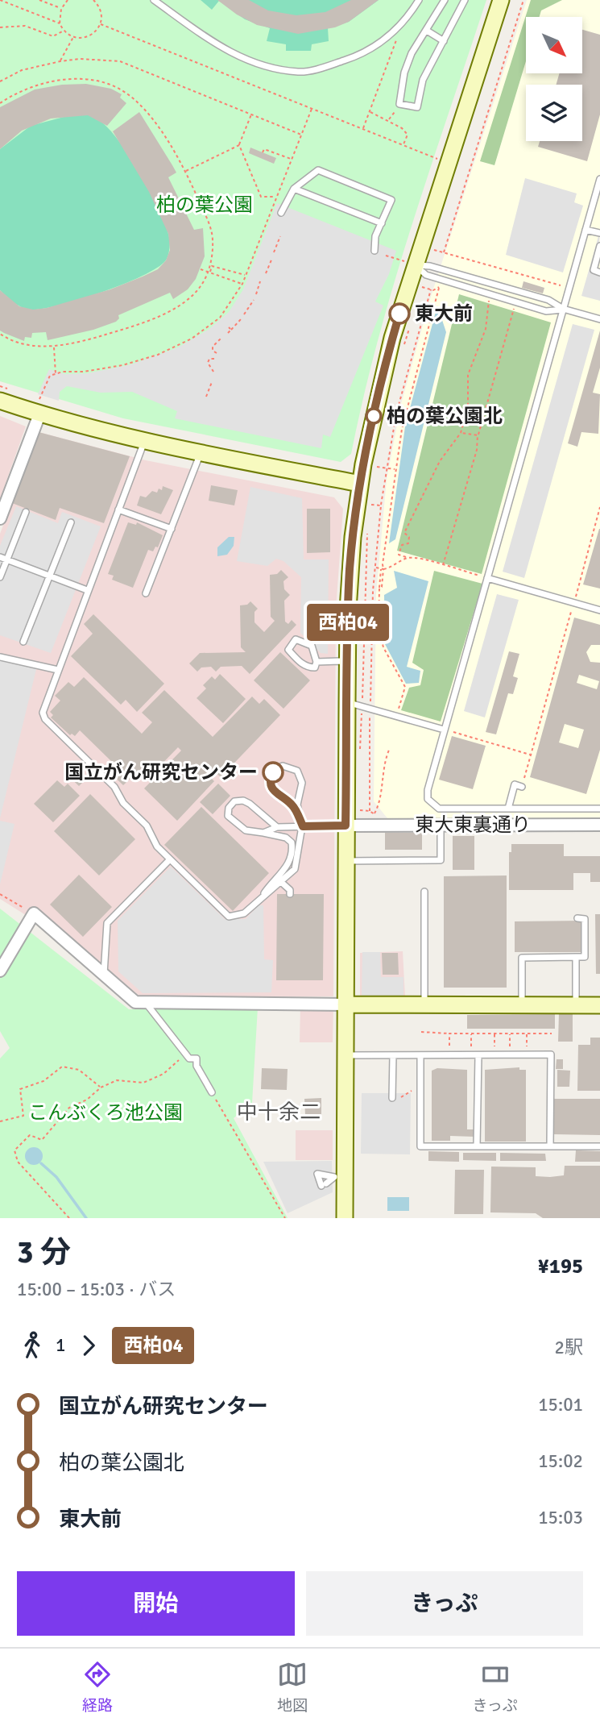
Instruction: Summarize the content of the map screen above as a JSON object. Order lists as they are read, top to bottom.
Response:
{
  "streets": {
    "street": ["東大東裏通り"]
  },
  "districts": ["中十余二"],
  "parks": ["柏の葉公園", "こんぶくろ池公園"],
  "places": ["東大前", "柏の葉公園北", "国立がん研究センター"],
  "lines": ["bus line 西柏04"],
  "north": "bottom right",
  "page": {
    "on_map": "西柏04",
    "heading": ["3 分", "15:00 – 15:03 · バス", "¥195"],
    "legs": ["1", "西柏04", "2駅"],
    "list": [
      {
        "name": "国立がん研究センター",
        "value": "15:01"
      },
      {
        "name": "柏の葉公園北",
        "value": "15:02"
      },
      {
        "name": "東大前",
        "value": "15:03"
      }
    ],
    "buttons": ["開始", "きっぷ"],
    "tabs": ["経路", "地図", "きっぷ"]
  }
}
